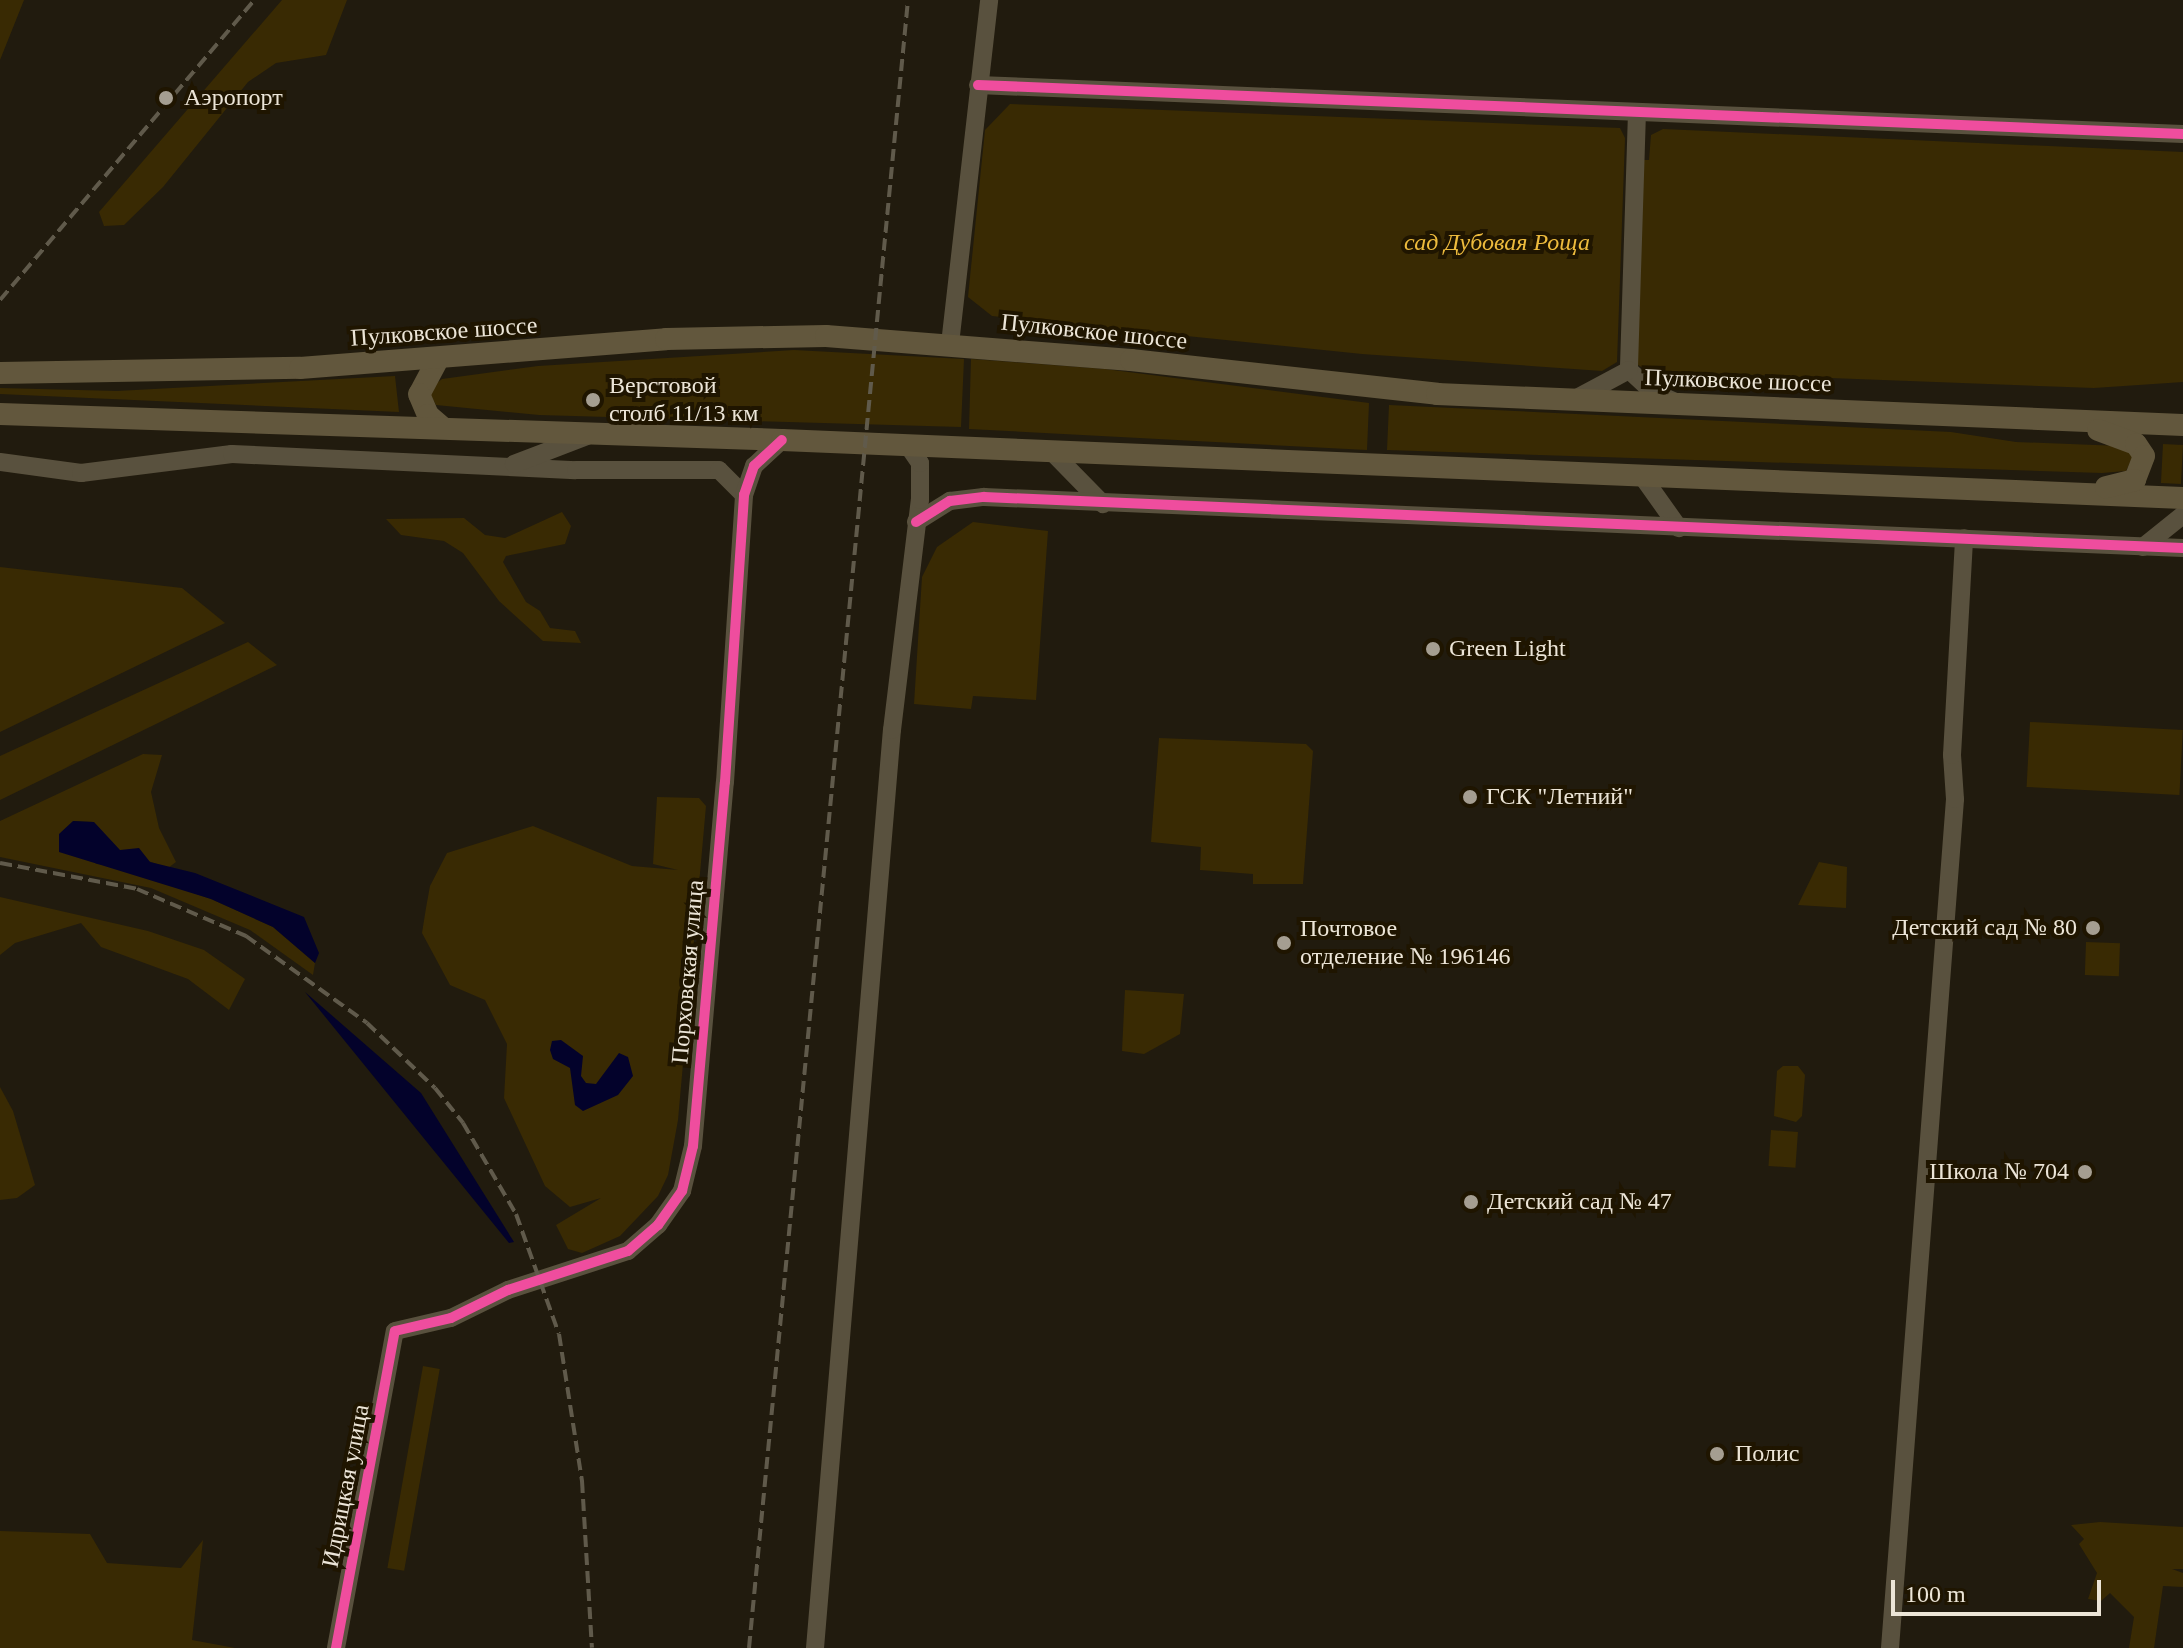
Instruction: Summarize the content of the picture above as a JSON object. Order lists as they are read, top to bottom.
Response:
{
  "streets": {
    "main road": ["Пулковское шоссе"],
    "street": ["Порховская улица", "Идрицкая улица"]
  },
  "crossings": [
    ["Порховская улица", "Идрицкая улица"]
  ],
  "parks": ["сад Дубовая Роща"],
  "places": [
    "Аэропорт",
    "Верстовой столб 11/13 км",
    "Green Light",
    "ГСК \"Летний\"",
    "Детский сад № 80",
    "Почтовое отделение № 196146",
    "Школа № 704",
    "Детский сад № 47",
    "Полис"
  ],
  "scale_bar": "100 m"
}
